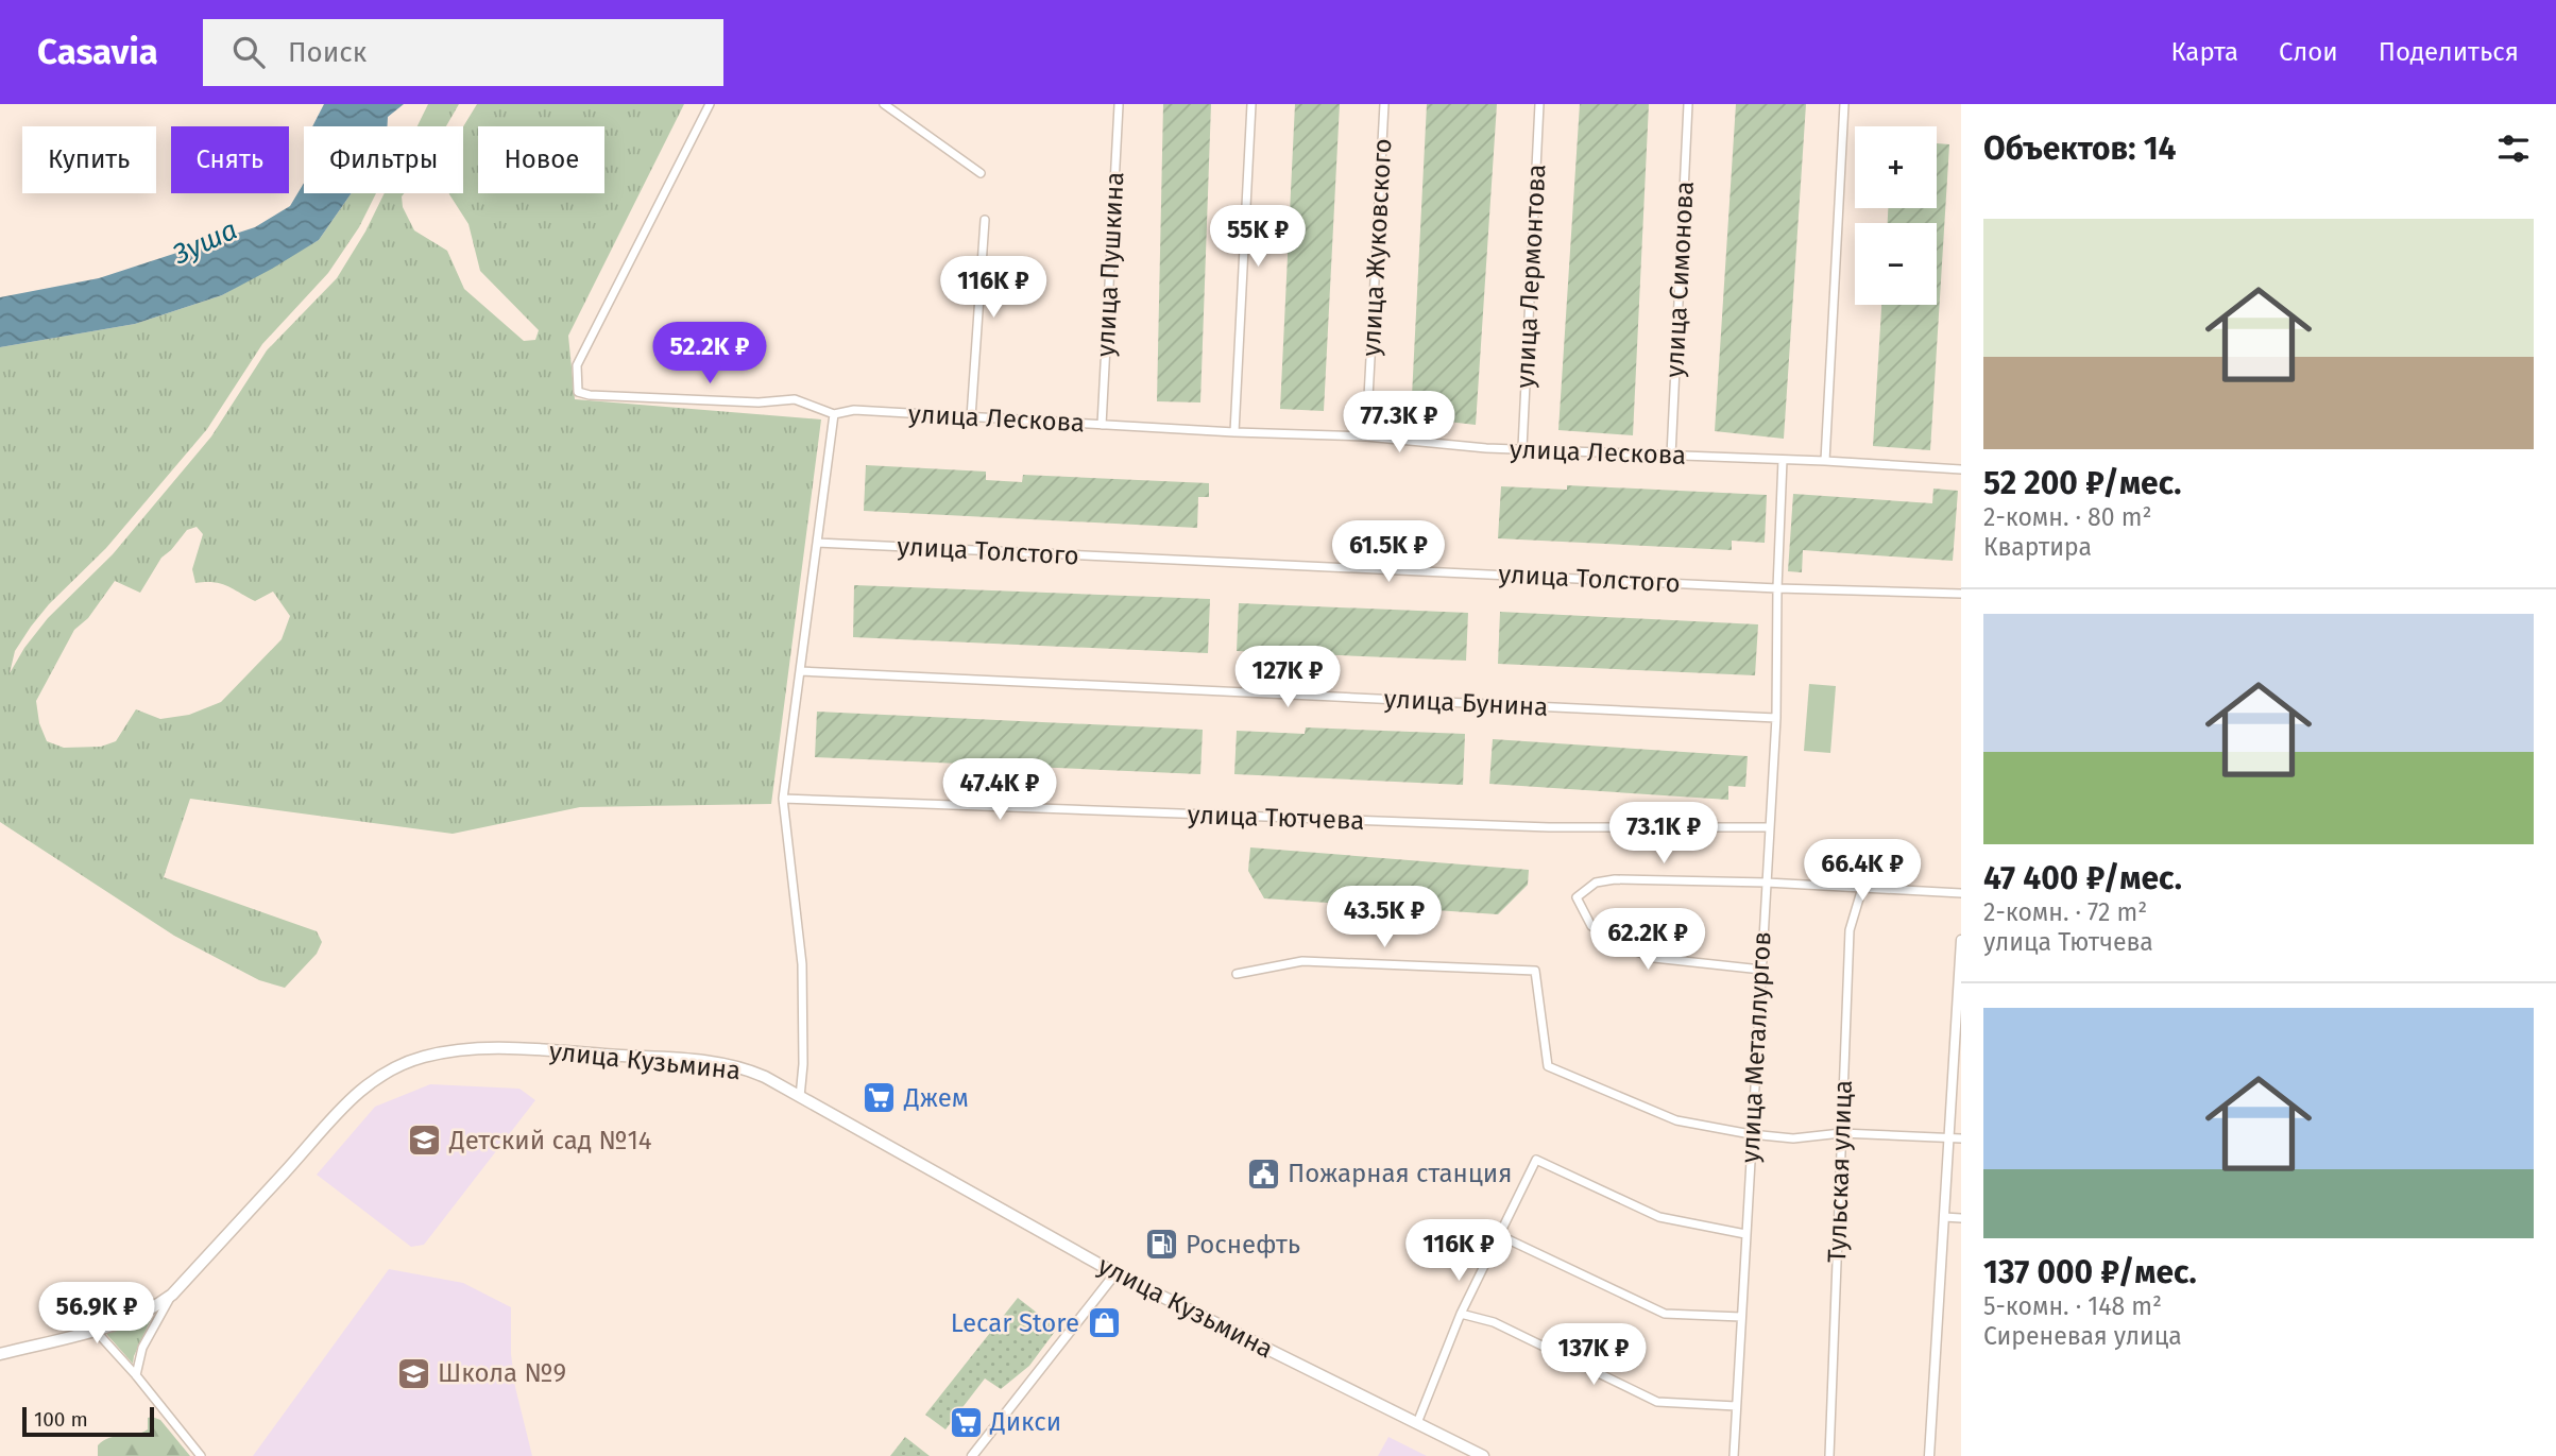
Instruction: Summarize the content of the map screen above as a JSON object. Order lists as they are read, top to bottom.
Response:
{
  "streets": {
    "main road": ["улица Кузьмина"],
    "street": [
      "улица Жуковского",
      "улица Пушкина",
      "улица Лермонтова",
      "улица Симонова",
      "улица Лескова",
      "улица Толстого",
      "улица Бунина",
      "улица Тютчева",
      "улица Металлургов",
      "Тульская улица"
    ]
  },
  "crossings": [
    ["улица Жуковского", "улица Лескова"],
    ["улица Пушкина", "улица Лескова"],
    ["улица Лермонтова", "улица Лескова"],
    ["улица Симонова", "улица Лескова"],
    ["улица Лескова", "улица Металлургов"],
    ["улица Толстого", "улица Металлургов"],
    ["улица Бунина", "улица Металлургов"],
    ["улица Тютчева", "улица Металлургов"]
  ],
  "water": ["Зуша"],
  "places": {
    "supermarket": ["Джем", "Дикси"],
    "school or university": ["Детский сад №14", "Школа №9"],
    "public building": ["Пожарная станция"],
    "fuel station": ["Роснефть"],
    "shop": ["Lecar Store"]
  },
  "scale_bar": "100 m",
  "page": {
    "header": "Casavia",
    "search": "Поиск",
    "nav": ["Карта", "Слои", "Поделиться"],
    "heading": "Объектов: 14",
    "map_buttons": ["+", "−"],
    "chip": [
      "Купить",
      "Снять",
      "Фильтры",
      "Новое"
    ],
    "list": [
      {
        "name": "52 200 ₽/мес.",
        "note": "2-комн. · 80 m² · Квартира"
      },
      {
        "name": "47 400 ₽/мес.",
        "note": "2-комн. · 72 m² · улица Тютчева"
      },
      {
        "name": "137 000 ₽/мес.",
        "note": "5-комн. · 148 m² · Сиреневая улица"
      }
    ],
    "price": [
      "55K ₽",
      "116K ₽",
      "52.2K ₽",
      "77.3K ₽",
      "61.5K ₽",
      "127K ₽",
      "47.4K ₽",
      "73.1K ₽",
      "66.4K ₽",
      "43.5K ₽",
      "62.2K ₽",
      "116K ₽",
      "56.9K ₽",
      "137K ₽"
    ],
    "scale": "100 m"
  }
}
